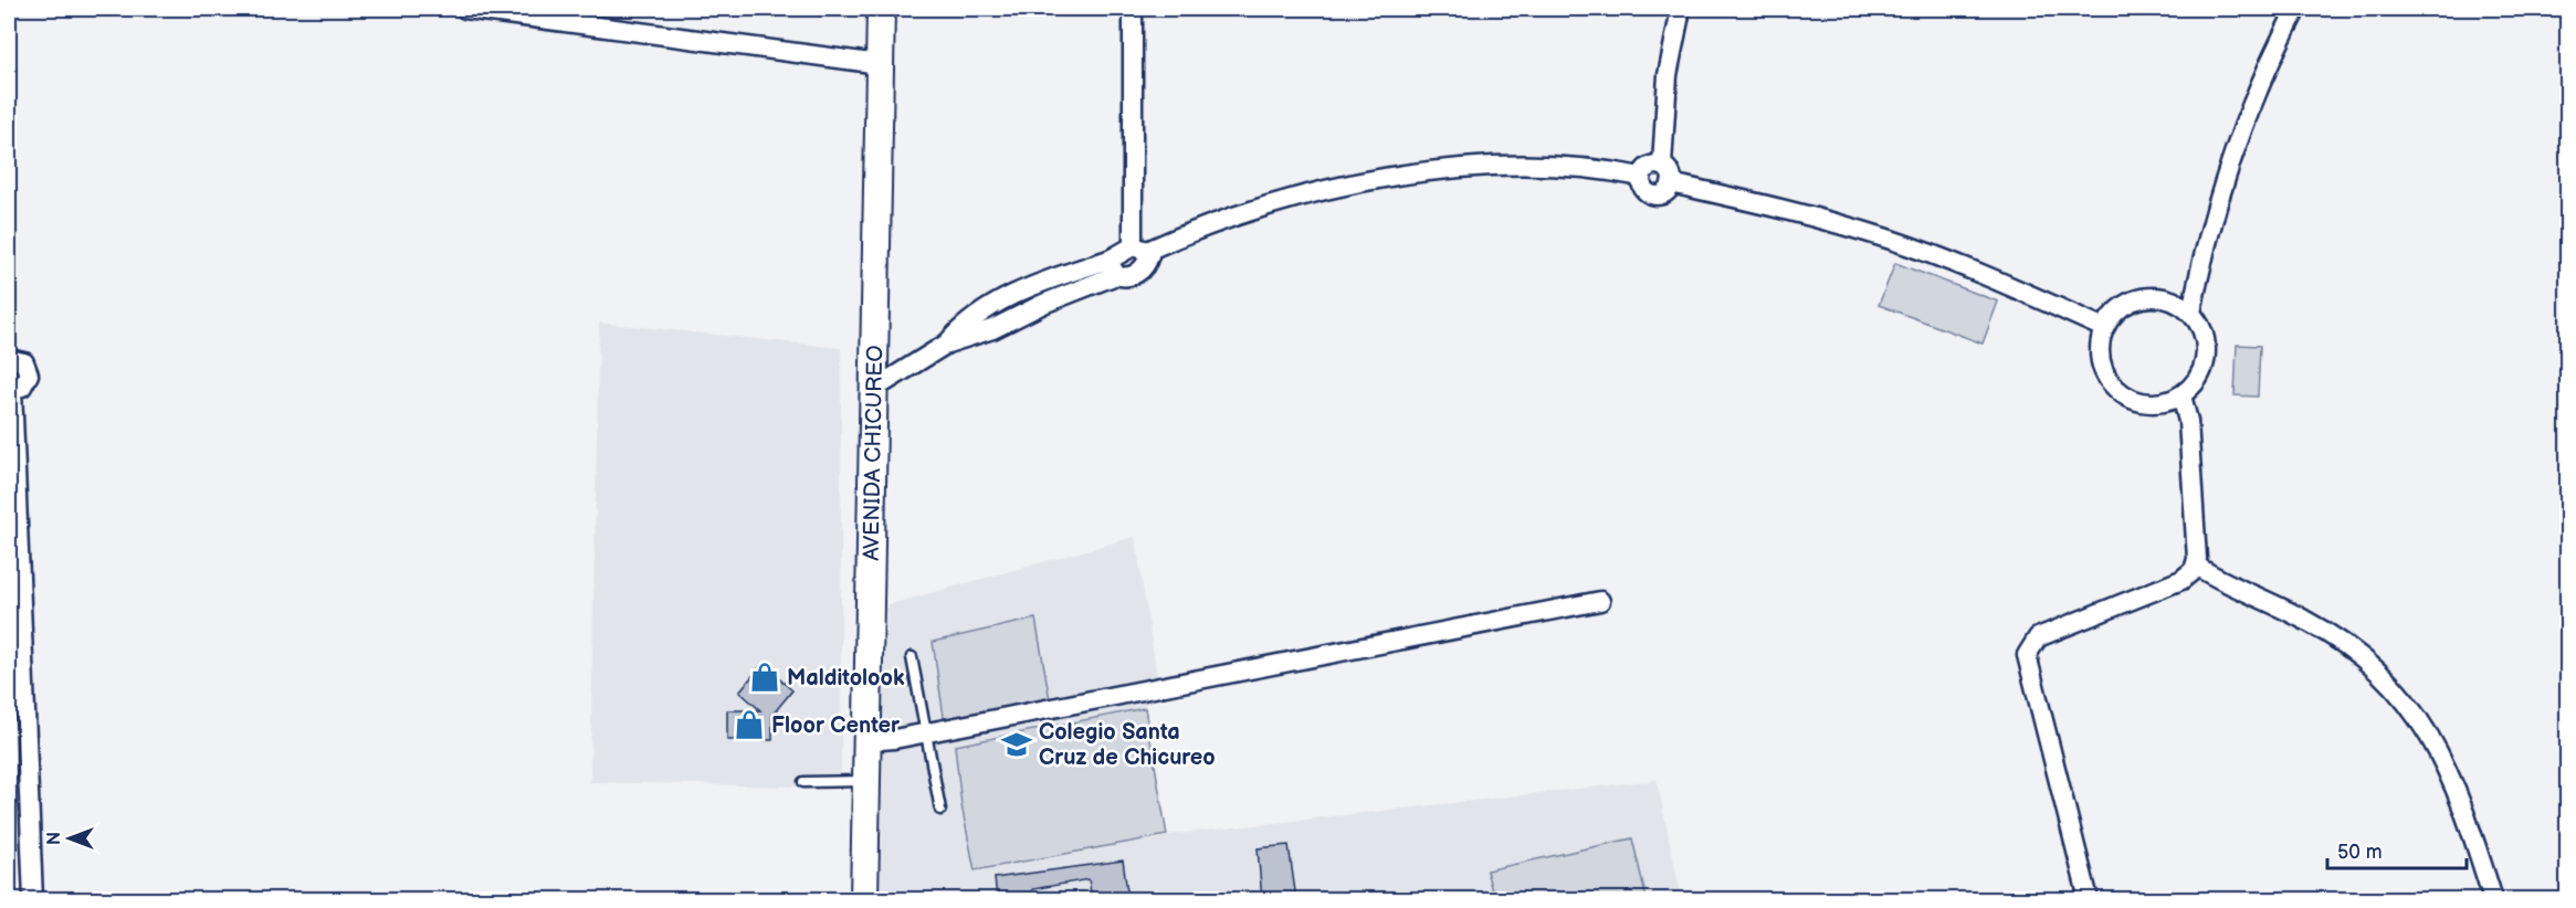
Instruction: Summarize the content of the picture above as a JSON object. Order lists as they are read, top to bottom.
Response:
{
  "streets": {
    "main road": ["AVENIDA CHICUREO"]
  },
  "places": {
    "shop": ["Malditolook", "Floor Center"],
    "school or university": ["Colegio Santa Cruz de Chicureo"]
  },
  "scale_bar": "50 m",
  "north": "left"
}
